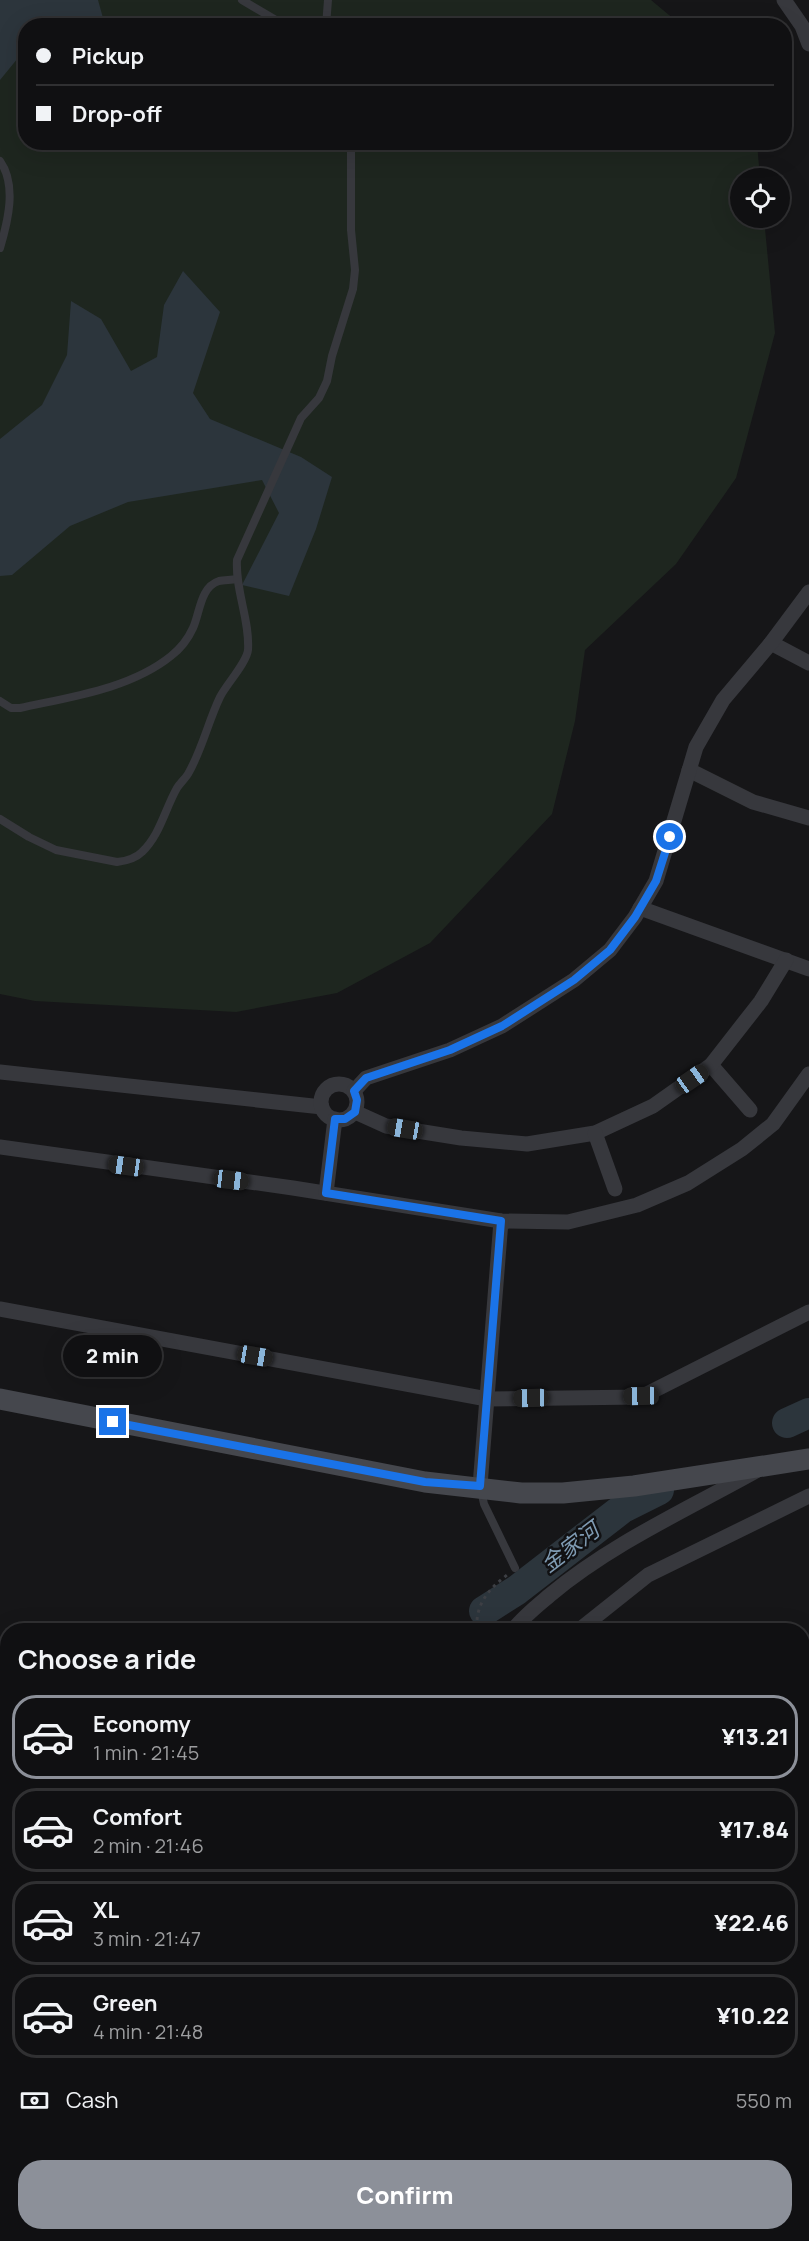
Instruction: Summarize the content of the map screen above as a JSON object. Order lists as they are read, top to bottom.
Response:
{
  "water": ["金家河"],
  "page": {
    "banner": ["Pickup", "Drop-off"],
    "bubble": "2 min",
    "heading": "Choose a ride",
    "list": [
      {
        "name": "Economy",
        "note": "1 min · 21:45",
        "value": "¥13.21"
      },
      {
        "name": "Comfort",
        "note": "2 min · 21:46",
        "value": "¥17.84"
      },
      {
        "name": "XL",
        "note": "3 min · 21:47",
        "value": "¥22.46"
      },
      {
        "name": "Green",
        "note": "4 min · 21:48",
        "value": "¥10.22"
      }
    ],
    "pay": ["Cash", "550 m"],
    "buttons": "Confirm"
  }
}
